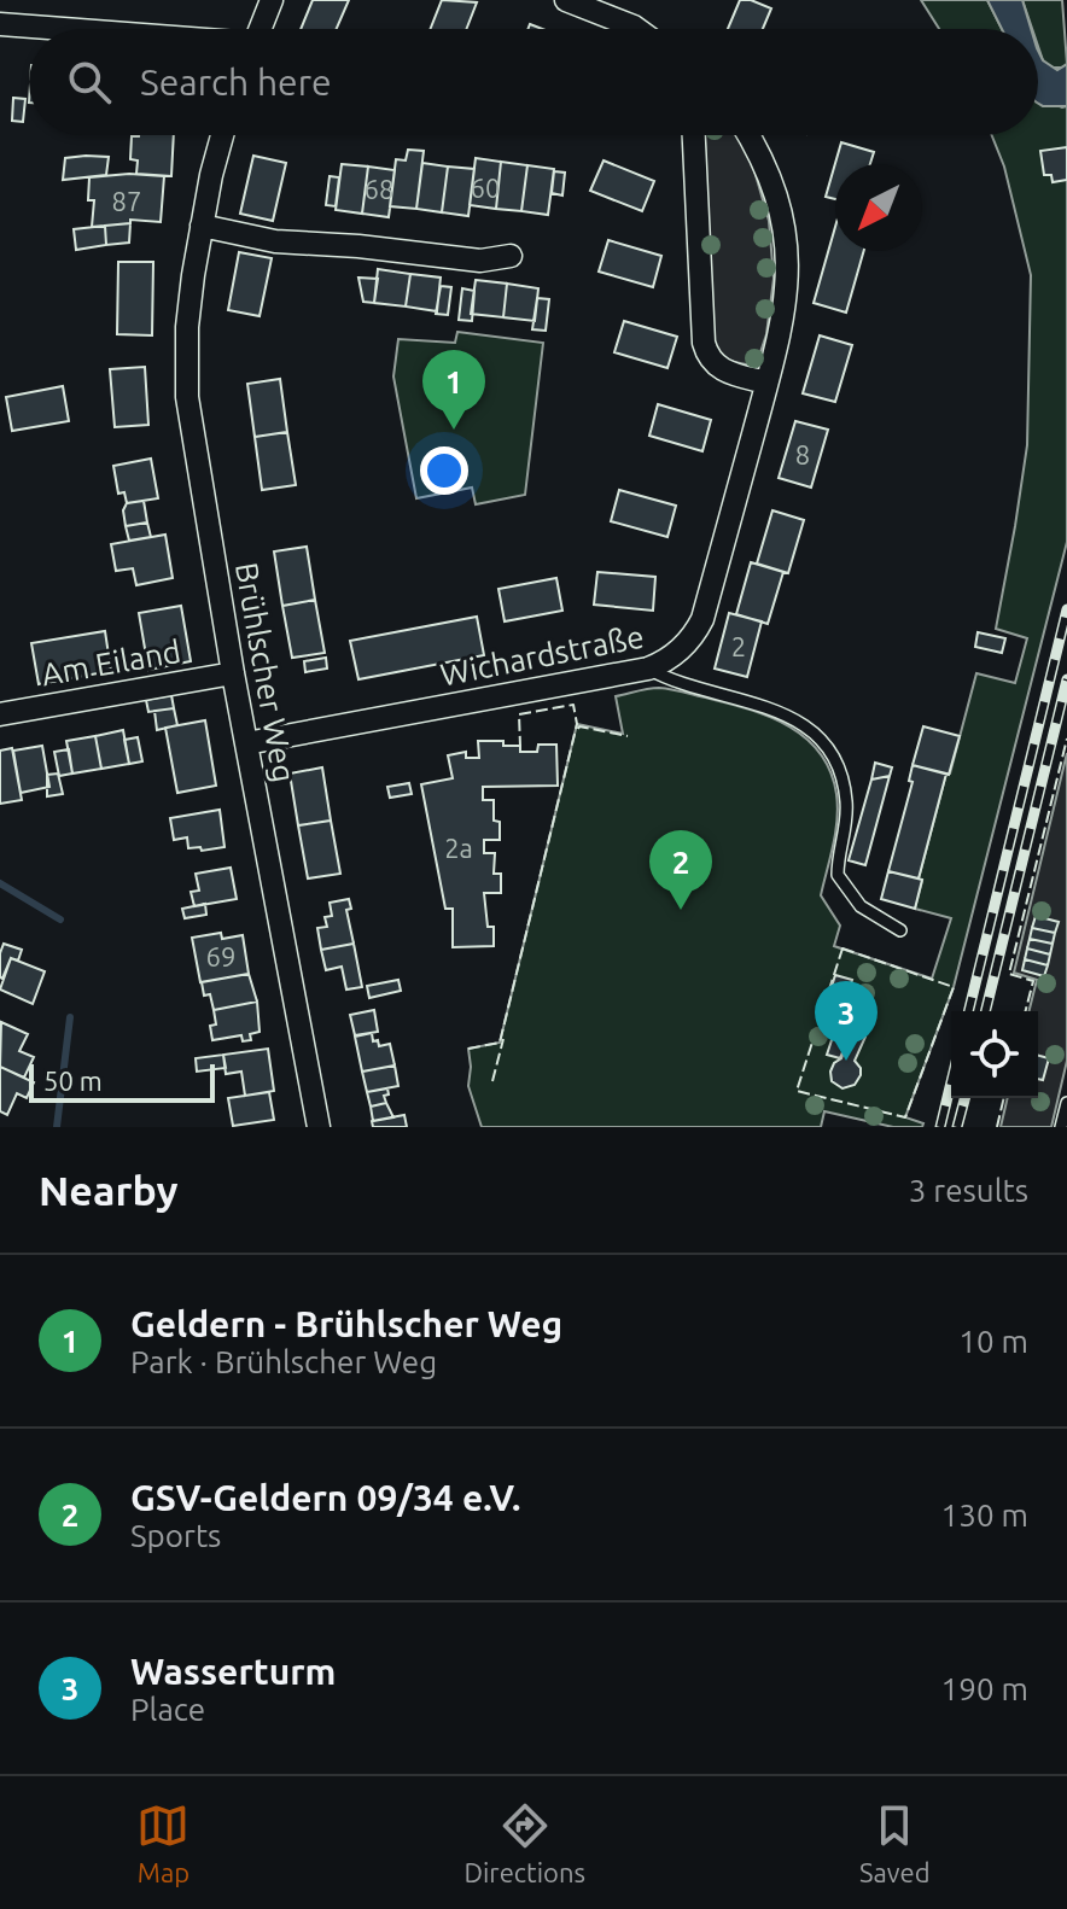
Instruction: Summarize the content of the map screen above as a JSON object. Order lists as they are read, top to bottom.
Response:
{
  "streets": {
    "street": ["Wichardstraße", "Am Eiland", "Brühlscher Weg"]
  },
  "crossings": [
    ["Wichardstraße", "Brühlscher Weg"],
    ["Am Eiland", "Brühlscher Weg"]
  ],
  "house_numbers": [
    "60",
    "68",
    "87",
    "8",
    "2",
    "2a",
    "69"
  ],
  "scale_bar": "50 m",
  "north": "bottom left",
  "page": {
    "search": "Search here",
    "pins": ["1", "2", "3"],
    "scale": "50 m",
    "heading": ["Nearby", "3 results"],
    "list": [
      {
        "mark": "1",
        "name": "Geldern - Brühlscher Weg",
        "note": "Park · Brühlscher Weg",
        "value": "10 m"
      },
      {
        "mark": "2",
        "name": "GSV-Geldern 09/34 e.V.",
        "note": "Sports",
        "value": "130 m"
      },
      {
        "mark": "3",
        "name": "Wasserturm",
        "note": "Place",
        "value": "190 m"
      }
    ],
    "nav": ["Map", "Directions", "Saved"]
  }
}
